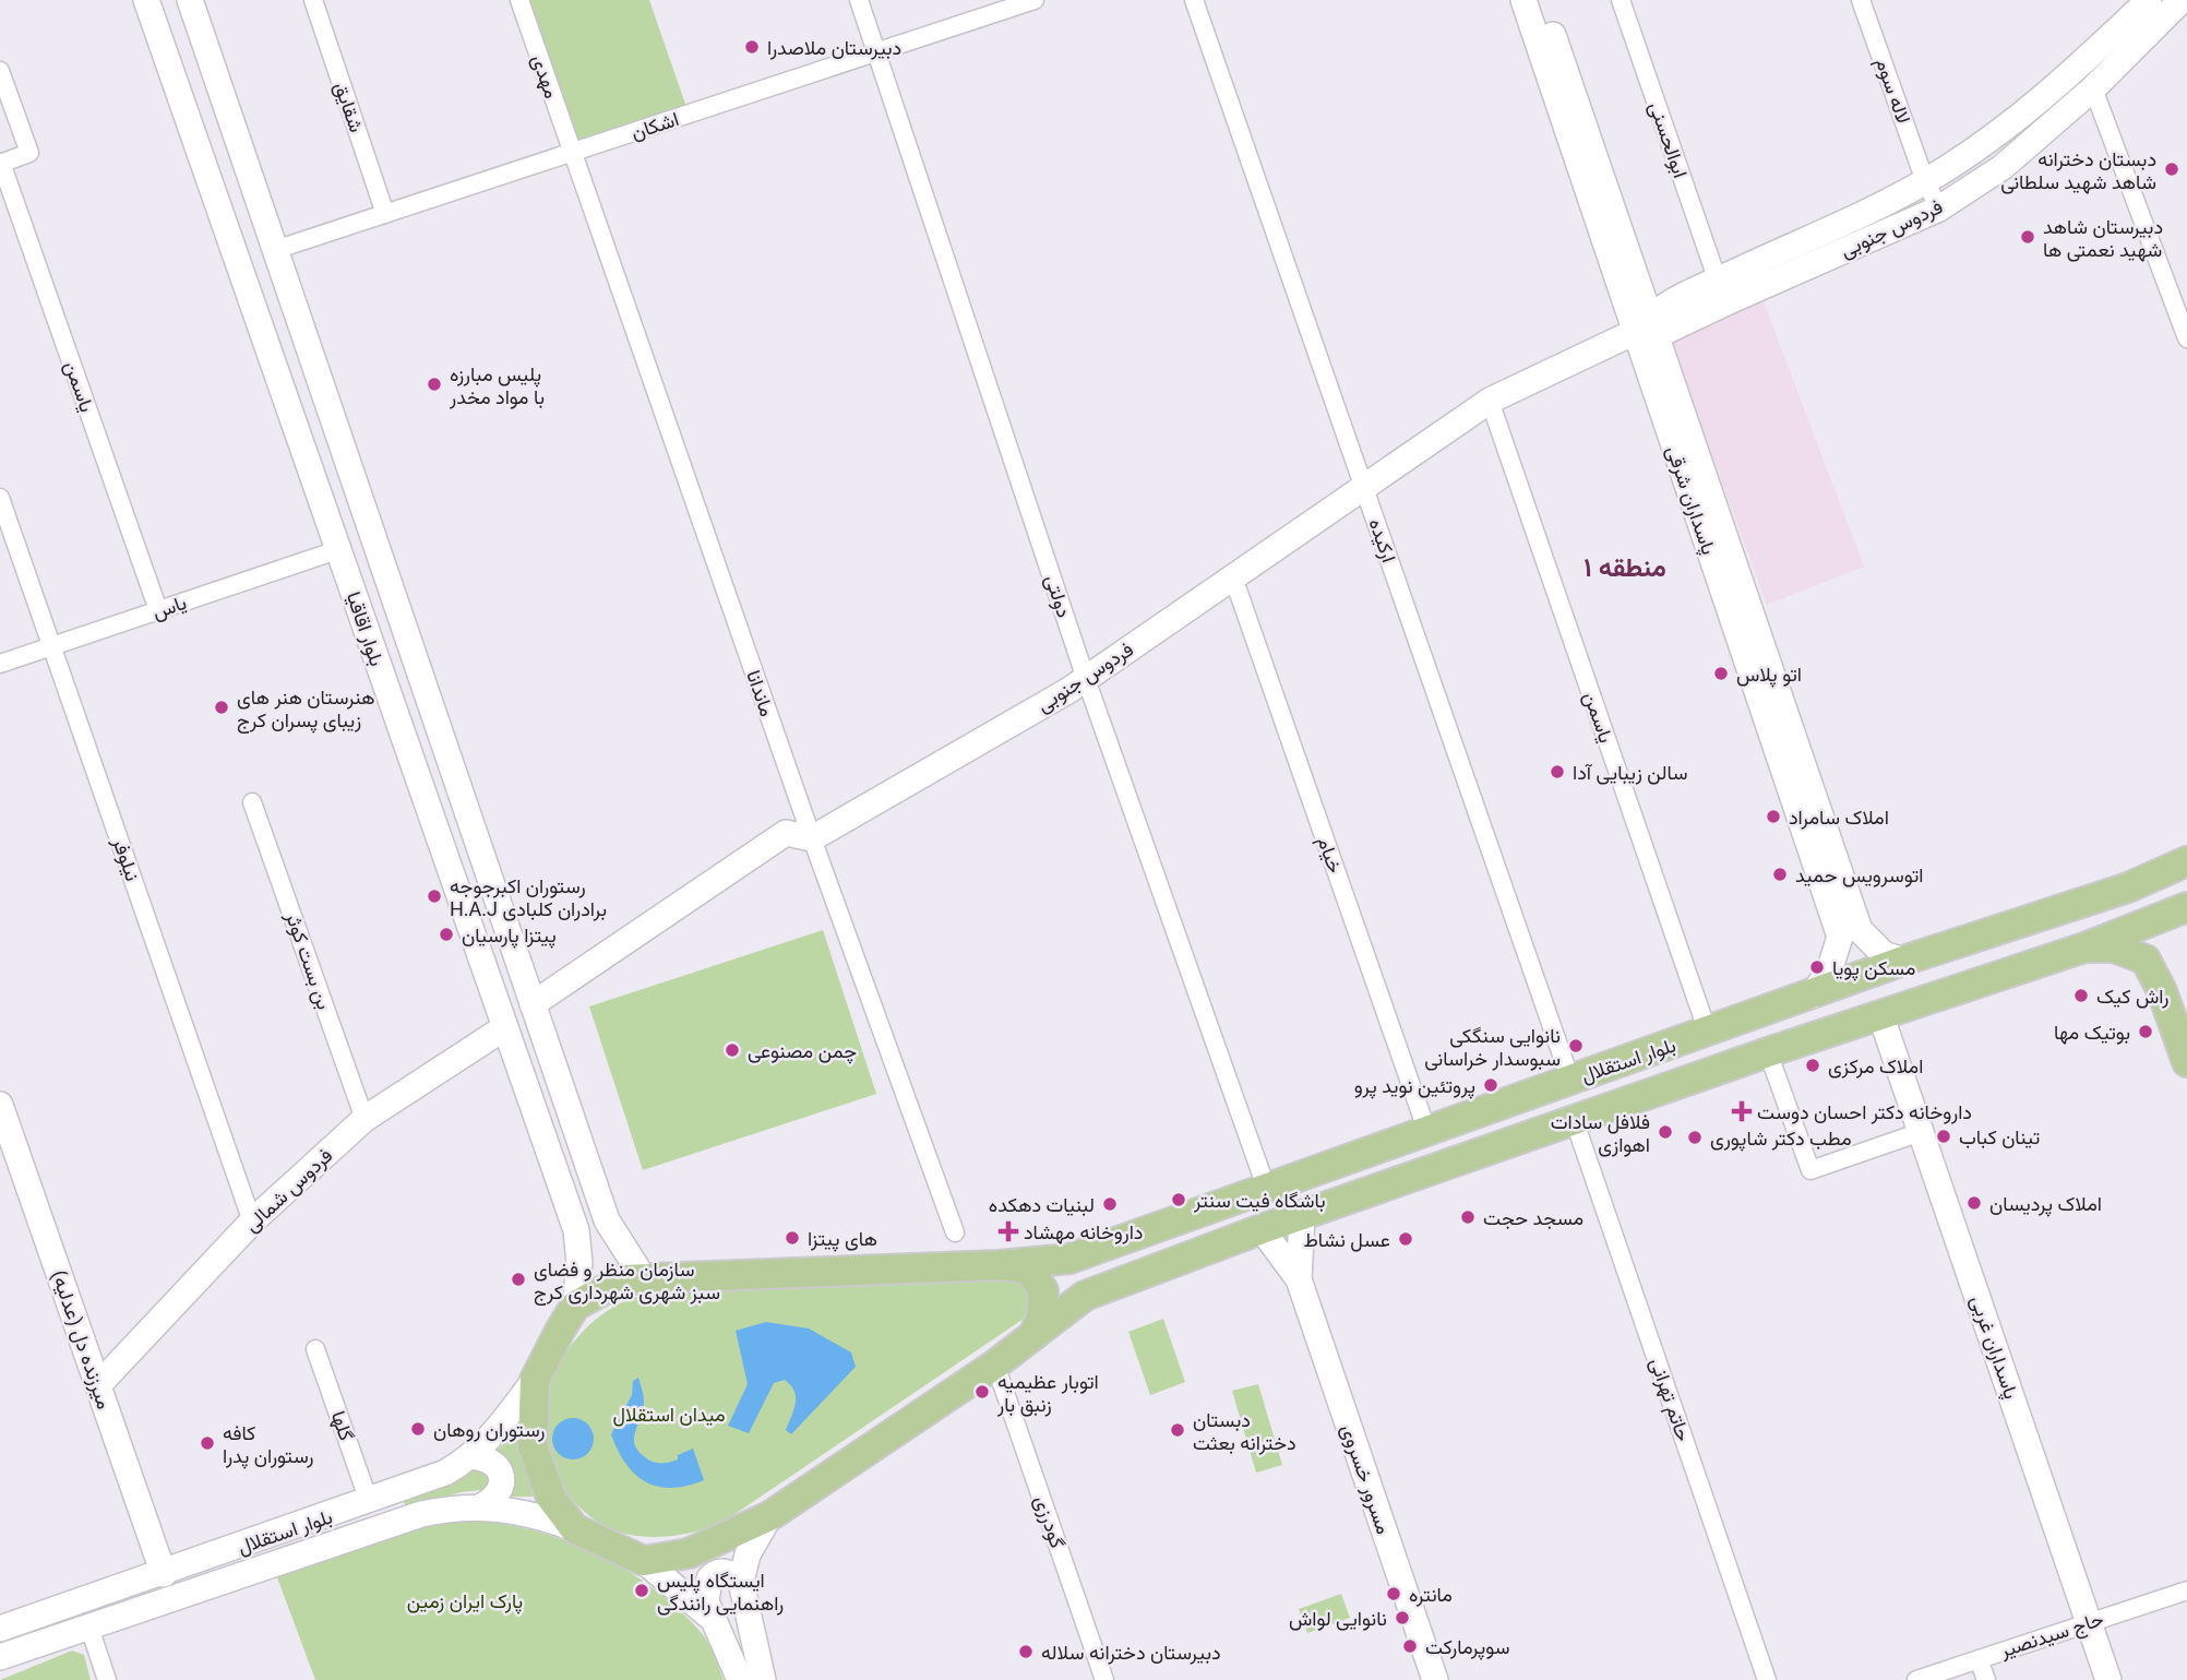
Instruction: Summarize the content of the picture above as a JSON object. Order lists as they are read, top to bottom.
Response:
{
  "streets": {
    "main road": ["بلوار استقلال"],
    "street": [
      "مهدی",
      "لاله سوم",
      "شقایق",
      "اشکان",
      "ابوالحسنی",
      "فردوس جنوبی",
      "یاسمن",
      "پاسداران شرقی",
      "ارکیده",
      "دولتی",
      "یاس",
      "بلوار اقاقیا",
      "ماندانا",
      "خیام",
      "نیلوفر",
      "بن بست کوثر",
      "فردوس شمالی",
      "میرزنده دل (عدلیه)",
      "پاسداران غربی",
      "حاتم تهرانی",
      "گلها",
      "مسرور خسروی",
      "گودرزی",
      "حاج سیدنصیر"
    ]
  },
  "crossings": [
    ["مهدی", "اشکان"],
    ["مهدی", "ماندانا"],
    ["لاله سوم", "فردوس جنوبی"],
    ["شقایق", "اشکان"],
    ["اشکان", "دولتی"],
    ["اشکان", "بلوار اقاقیا"],
    ["اشکان", "ماندانا"],
    ["ابوالحسنی", "فردوس جنوبی"],
    ["فردوس جنوبی", "یاسمن"],
    ["فردوس جنوبی", "پاسداران شرقی"],
    ["فردوس جنوبی", "ارکیده"],
    ["فردوس جنوبی", "دولتی"],
    ["فردوس جنوبی", "بلوار اقاقیا"],
    ["فردوس جنوبی", "ماندانا"],
    ["فردوس جنوبی", "خیام"],
    ["یاسمن", "یاس"],
    ["یاسمن", "بلوار استقلال"],
    ["پاسداران شرقی", "بلوار استقلال"],
    ["ارکیده", "بلوار استقلال"],
    ["دولتی", "بلوار استقلال"],
    ["یاس", "بلوار اقاقیا"],
    ["یاس", "نیلوفر"],
    ["بلوار اقاقیا", "فردوس شمالی"],
    ["خیام", "بلوار استقلال"],
    ["نیلوفر", "فردوس شمالی"],
    ["بن بست کوثر", "فردوس شمالی"],
    ["بلوار استقلال", "میرزنده دل (عدلیه)"],
    ["بلوار استقلال", "پاسداران غربی"],
    ["بلوار استقلال", "حاتم تهرانی"],
    ["بلوار استقلال", "گلها"],
    ["فردوس شمالی", "میرزنده دل (عدلیه)"],
    ["پاسداران غربی", "حاج سیدنصیر"]
  ],
  "districts": ["منطقه ۱"],
  "parks": ["میدان استقلال", "پارک ایران زمین"],
  "places": {
    "other": [
      "دبیرستان ملاصدرا",
      "دبستان دخترانه شاهد شهید سلطانی",
      "دبیرستان شاهد شهید نعمتی ها",
      "پلیس مبارزه با مواد مخدر",
      "اتو پلاس",
      "هنرستان هنر های زیبای پسران کرج",
      "سالن زیبایی آدا",
      "املاک سامراد",
      "اتوسرویس حمید",
      "رستوران اکبرجوجه H.A.J برادران کلبادی",
      "پیتزا پارسیان",
      "مسکن پویا",
      "راش کیک",
      "بوتیک مها",
      "نانوایی سنگکی سبوسدار خراسانی",
      "چمن مصنوعی",
      "املاک مرکزی",
      "پروتئین نوید پرو",
      "فلافل سادات اهوازی",
      "تینان کباب",
      "مطب دکتر شاپوری",
      "باشگاه فیت سنتر",
      "املاک پردیسان",
      "لبنیات دهکده",
      "مسجد حجت",
      "های پیتزا",
      "عسل نشاط",
      "سازمان منظر و فضای سبز شهری شهرداری کرج",
      "اتوبار عظیمیه زنبق بار",
      "رستوران روهان",
      "دبستان دخترانه بعثت",
      "کافه رستوران پدرا",
      "ایستگاه پلیس راهنمایی رانندگی",
      "مانتره",
      "نانوایی لواش",
      "سوپرمارکت",
      "دبیرستان دخترانه سلاله"
    ],
    "health": ["داروخانه دکتر احسان دوست", "داروخانه مهشاد"]
  }
}
